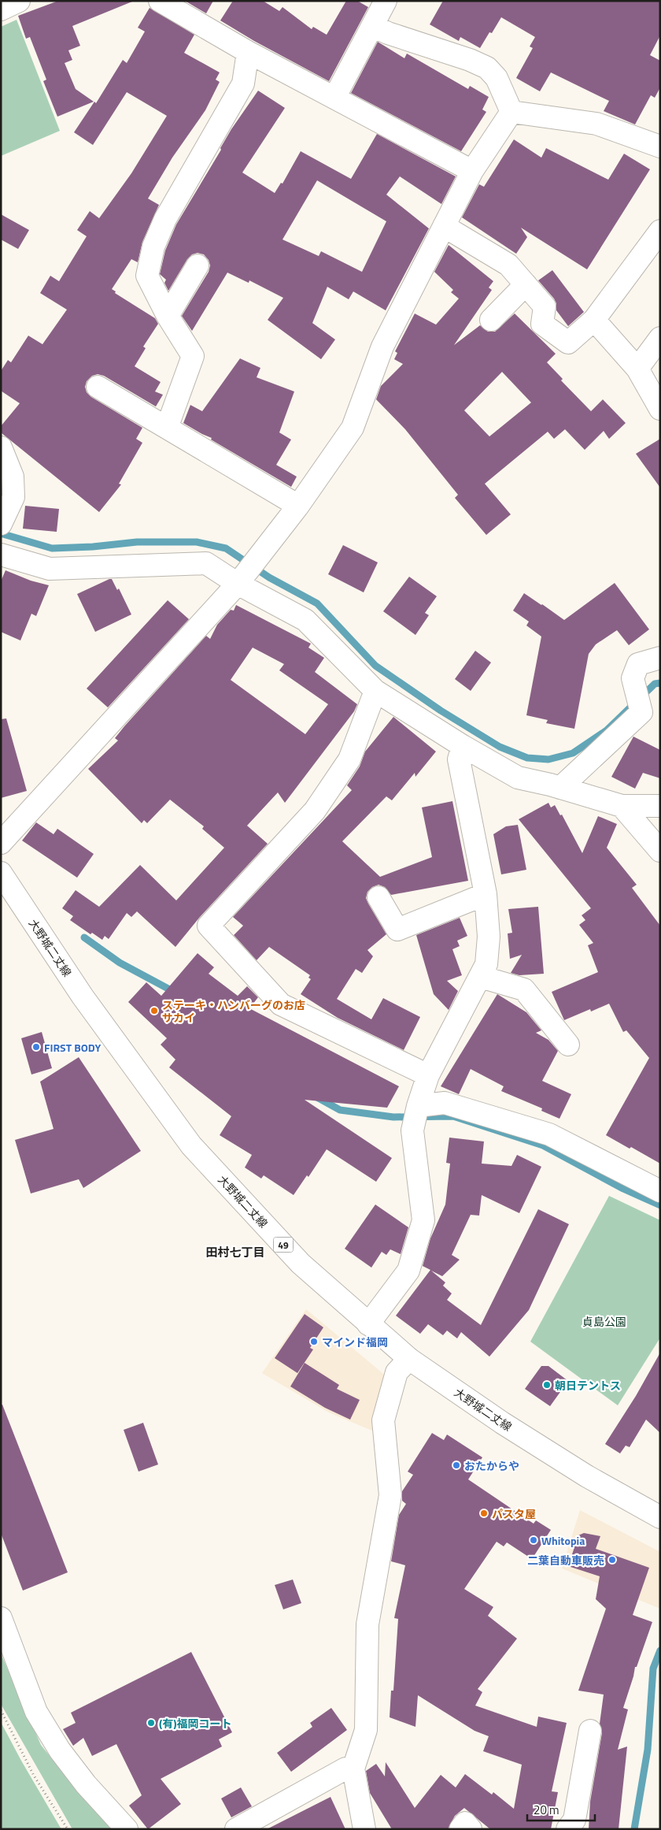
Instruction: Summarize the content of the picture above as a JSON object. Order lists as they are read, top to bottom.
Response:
{
  "streets": {
    "street": ["大野城二丈線", "49"]
  },
  "districts": ["田村七丁目"],
  "parks": ["貞島公園"],
  "places": [
    "ステーキ・ハンバーグのお店 サカイ",
    "FIRST BODY",
    "マインド福岡",
    "朝日テントス",
    "おたからや",
    "パスタ屋",
    "Whitopia",
    "二葉自動車販売",
    "(有)福岡コート"
  ],
  "scale_bar": "20 m"
}
